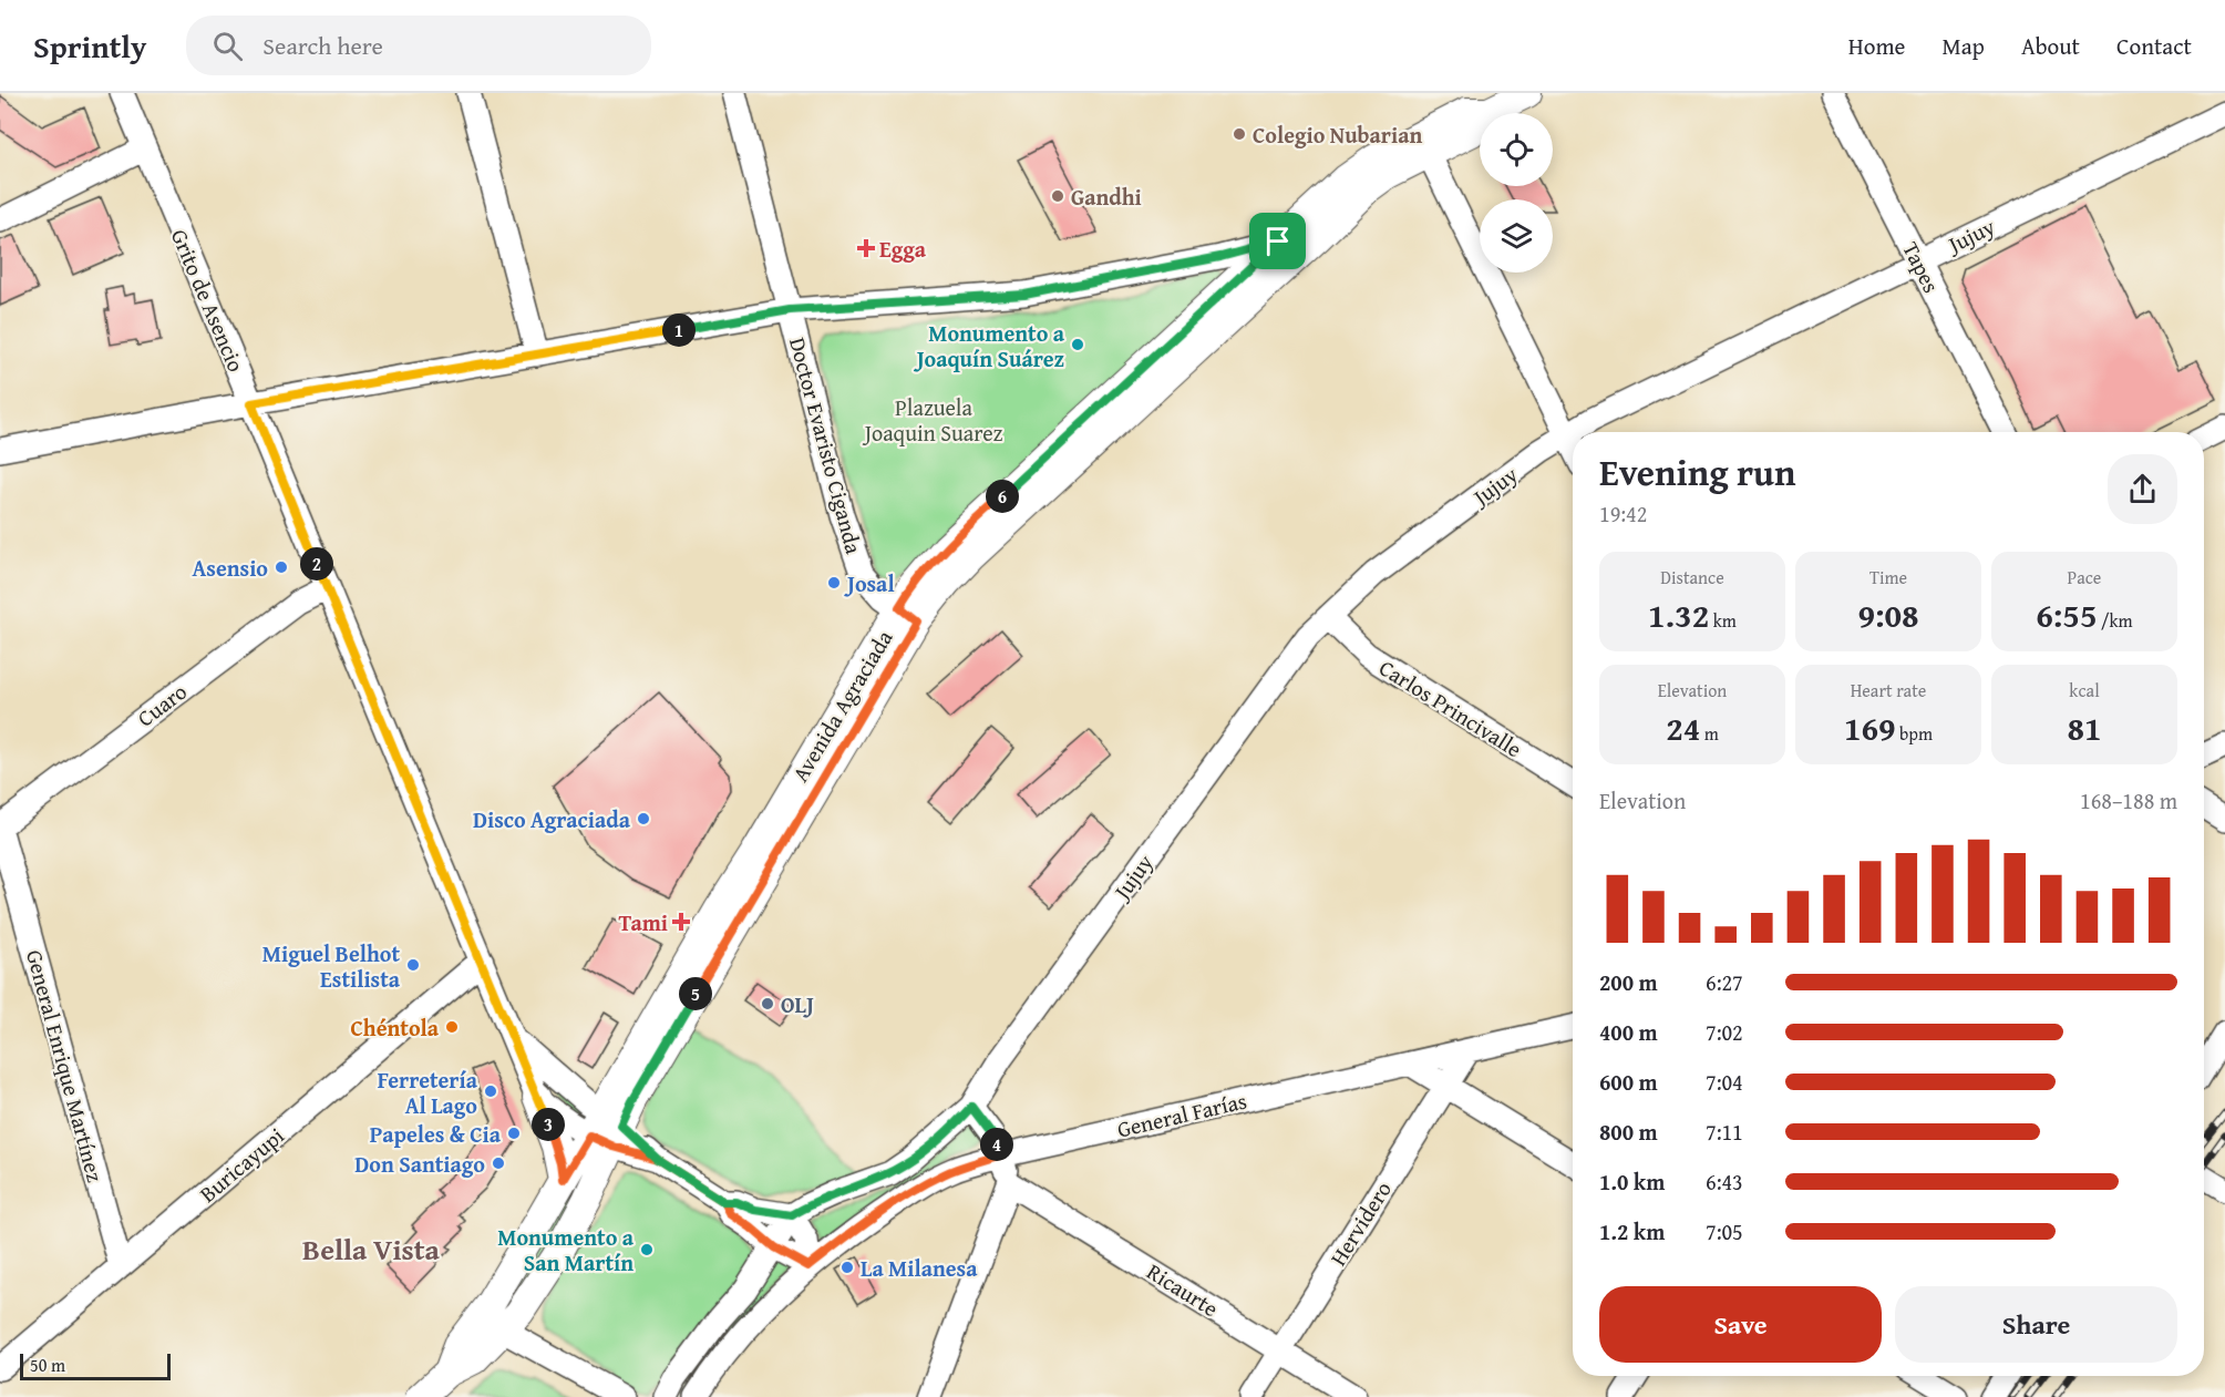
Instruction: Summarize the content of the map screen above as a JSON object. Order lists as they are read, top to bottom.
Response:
{
  "streets": {
    "main road": ["Avenida Agraciada"],
    "street": [
      "Jujuy",
      "Tapes",
      "Grito de Asencio",
      "Doctor Evaristo Ciganda",
      "Cuaro",
      "Carlos Princivalle",
      "General Enrique Martínez",
      "General Farías",
      "Buricayupi",
      "Hervidero",
      "Ricaurte"
    ]
  },
  "crossings": [
    ["Jujuy", "Tapes"],
    ["Jujuy", "Carlos Princivalle"],
    ["Grito de Asencio", "Cuaro"],
    ["Grito de Asencio", "Buricayupi"],
    ["Doctor Evaristo Ciganda", "Avenida Agraciada"],
    ["Cuaro", "General Enrique Martínez"],
    ["General Enrique Martínez", "Buricayupi"],
    ["General Farías", "Hervidero"],
    ["Hervidero", "Ricaurte"]
  ],
  "districts": ["Bella Vista"],
  "parks": ["Plazuela Joaquin Suarez"],
  "places": {
    "other": [
      "Colegio Nubarian",
      "Gandhi",
      "Monumento a Joaquín Suárez",
      "Asensio",
      "Josal",
      "Disco Agraciada",
      "Miguel Belhot Estilista",
      "OLJ",
      "Chéntola",
      "Ferretería Al Lago",
      "Papeles & Cia",
      "Don Santiago",
      "Monumento a San Martín",
      "La Milanesa"
    ],
    "health": ["Egga", "Tami"]
  },
  "scale_bar": "50 m",
  "page": {
    "header": "Sprintly",
    "search": "Search here",
    "nav": [
      "Home",
      "Map",
      "About",
      "Contact"
    ],
    "pins": [
      "1",
      "6",
      "2",
      "5",
      "3",
      "4"
    ],
    "heading": ["Evening run", "19:42"],
    "stats": [
      ["Distance", "1.32 km"],
      ["Time", "9:08"],
      ["Pace", "6:55 /km"],
      ["Elevation", "24 m"],
      ["Heart rate", "169 bpm"],
      ["kcal", "81"]
    ],
    "chart": ["Elevation", "168–188 m"],
    "list": [
      {
        "name": "200 m",
        "note": "6:27"
      },
      {
        "name": "400 m",
        "note": "7:02"
      },
      {
        "name": "600 m",
        "note": "7:04"
      },
      {
        "name": "800 m",
        "note": "7:11"
      },
      {
        "name": "1.0 km",
        "note": "6:43"
      },
      {
        "name": "1.2 km",
        "note": "7:05"
      }
    ],
    "buttons": ["Save", "Share"],
    "scale": "50 m"
  }
}
